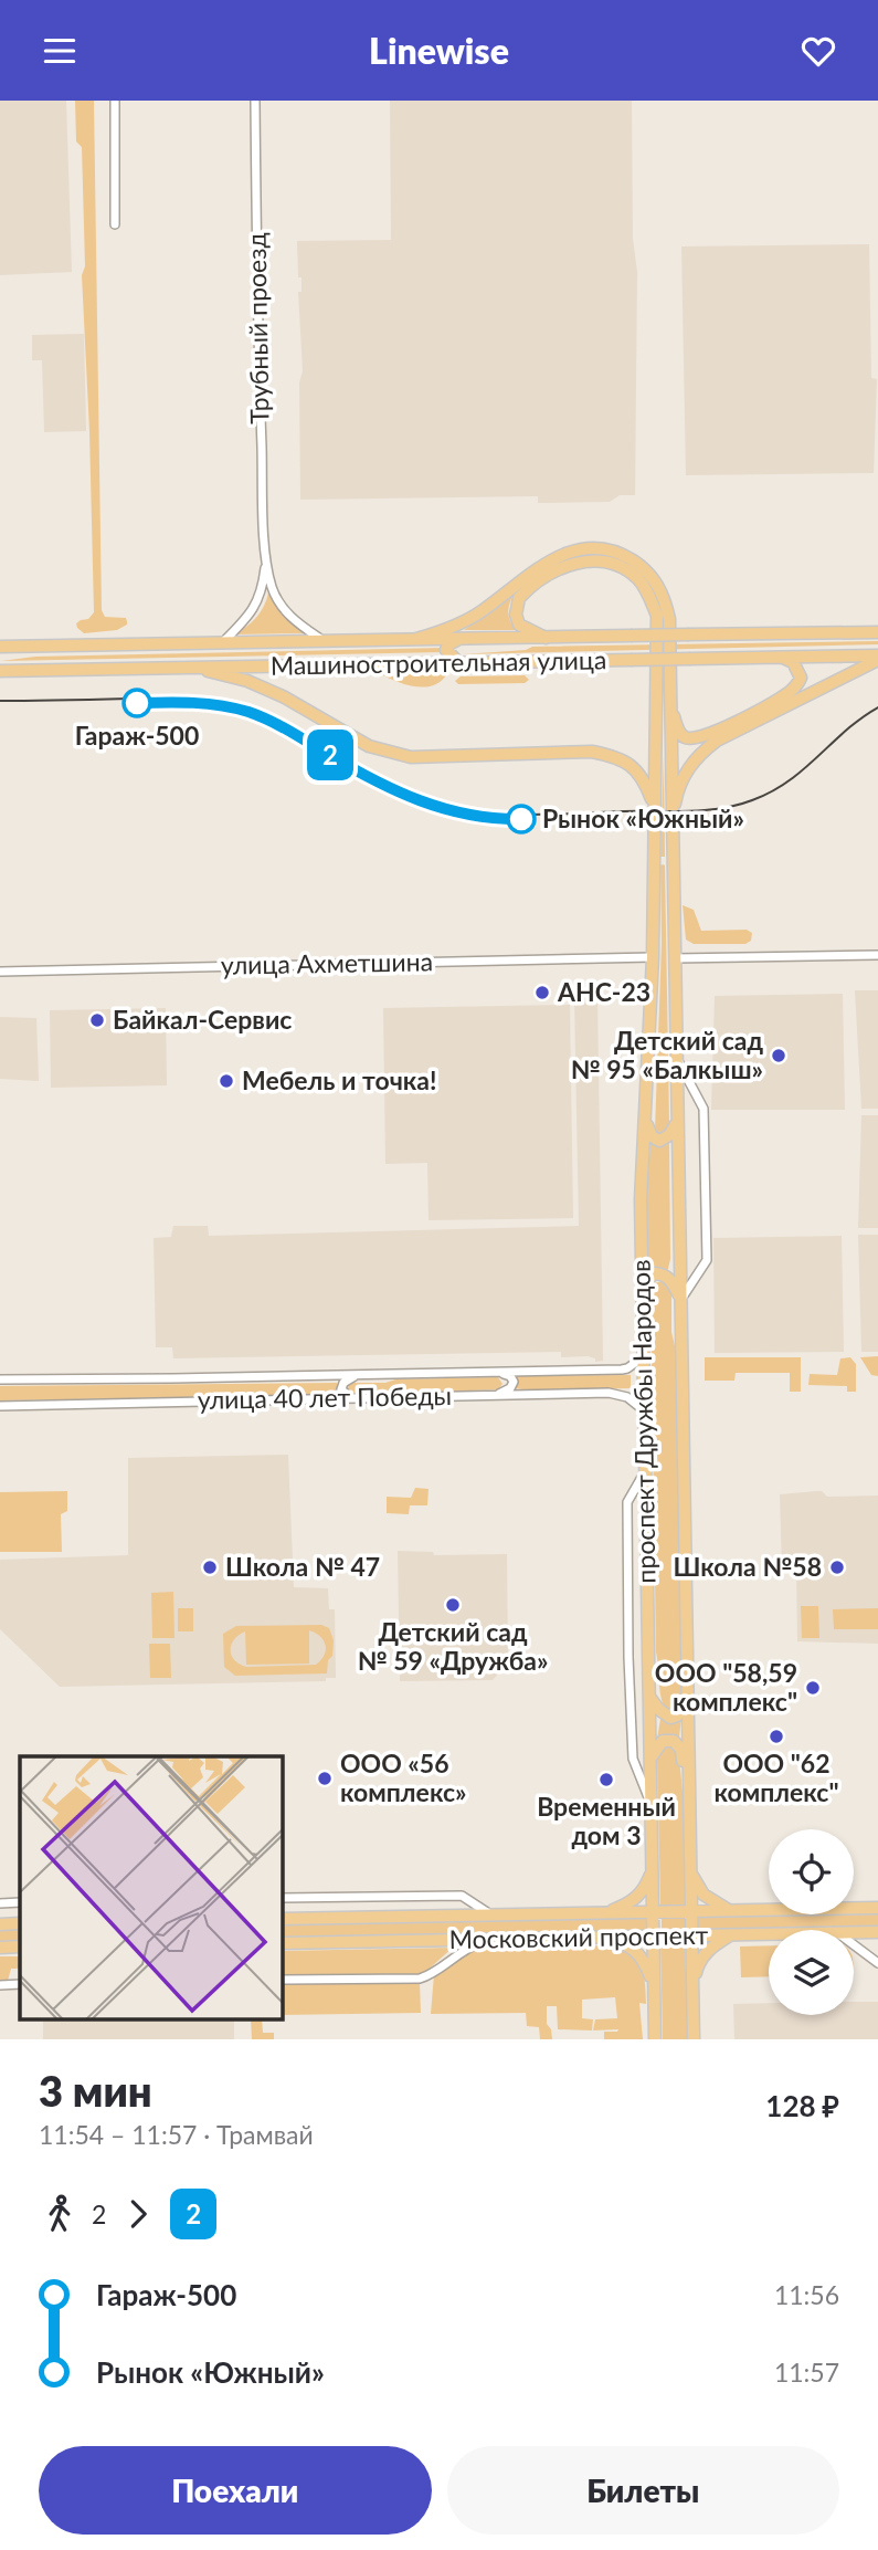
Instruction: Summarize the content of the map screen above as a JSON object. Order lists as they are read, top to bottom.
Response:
{
  "streets": {
    "main road": ["Машиностроительная улица", "проспект Дружбы Народов", "Московский проспект"],
    "street": ["Трубный проезд", "улица Ахметшина", "улица 40 лет Победы"]
  },
  "crossings": [
    ["Машиностроительная улица", "проспект Дружбы Народов"],
    ["улица Ахметшина", "проспект Дружбы Народов"],
    ["улица 40 лет Победы", "проспект Дружбы Народов"],
    ["проспект Дружбы Народов", "Московский проспект"]
  ],
  "places": [
    "Гараж-500",
    "Рынок «Южный»",
    "АНС-23",
    "Байкал-Сервис",
    "Детский сад № 95 «Балкыш»",
    "Мебель и точка!",
    "Школа № 47",
    "Школа №58",
    "Детский сад № 59 «Дружба»",
    "ООО \"58,59 комплекс\"",
    "ООО \"62 комплекс\"",
    "ООО «56 комплекс»",
    "Временный дом 3"
  ],
  "lines": ["tram line 2"],
  "page": {
    "header": "Linewise",
    "on_map": "2",
    "heading": ["3 мин", "11:54 – 11:57 · Трамвай", "128 ₽"],
    "legs": ["2", "2"],
    "list": [
      {
        "name": "Гараж-500",
        "value": "11:56"
      },
      {
        "name": "Рынок «Южный»",
        "value": "11:57"
      }
    ],
    "buttons": ["Поехали", "Билеты"]
  }
}
